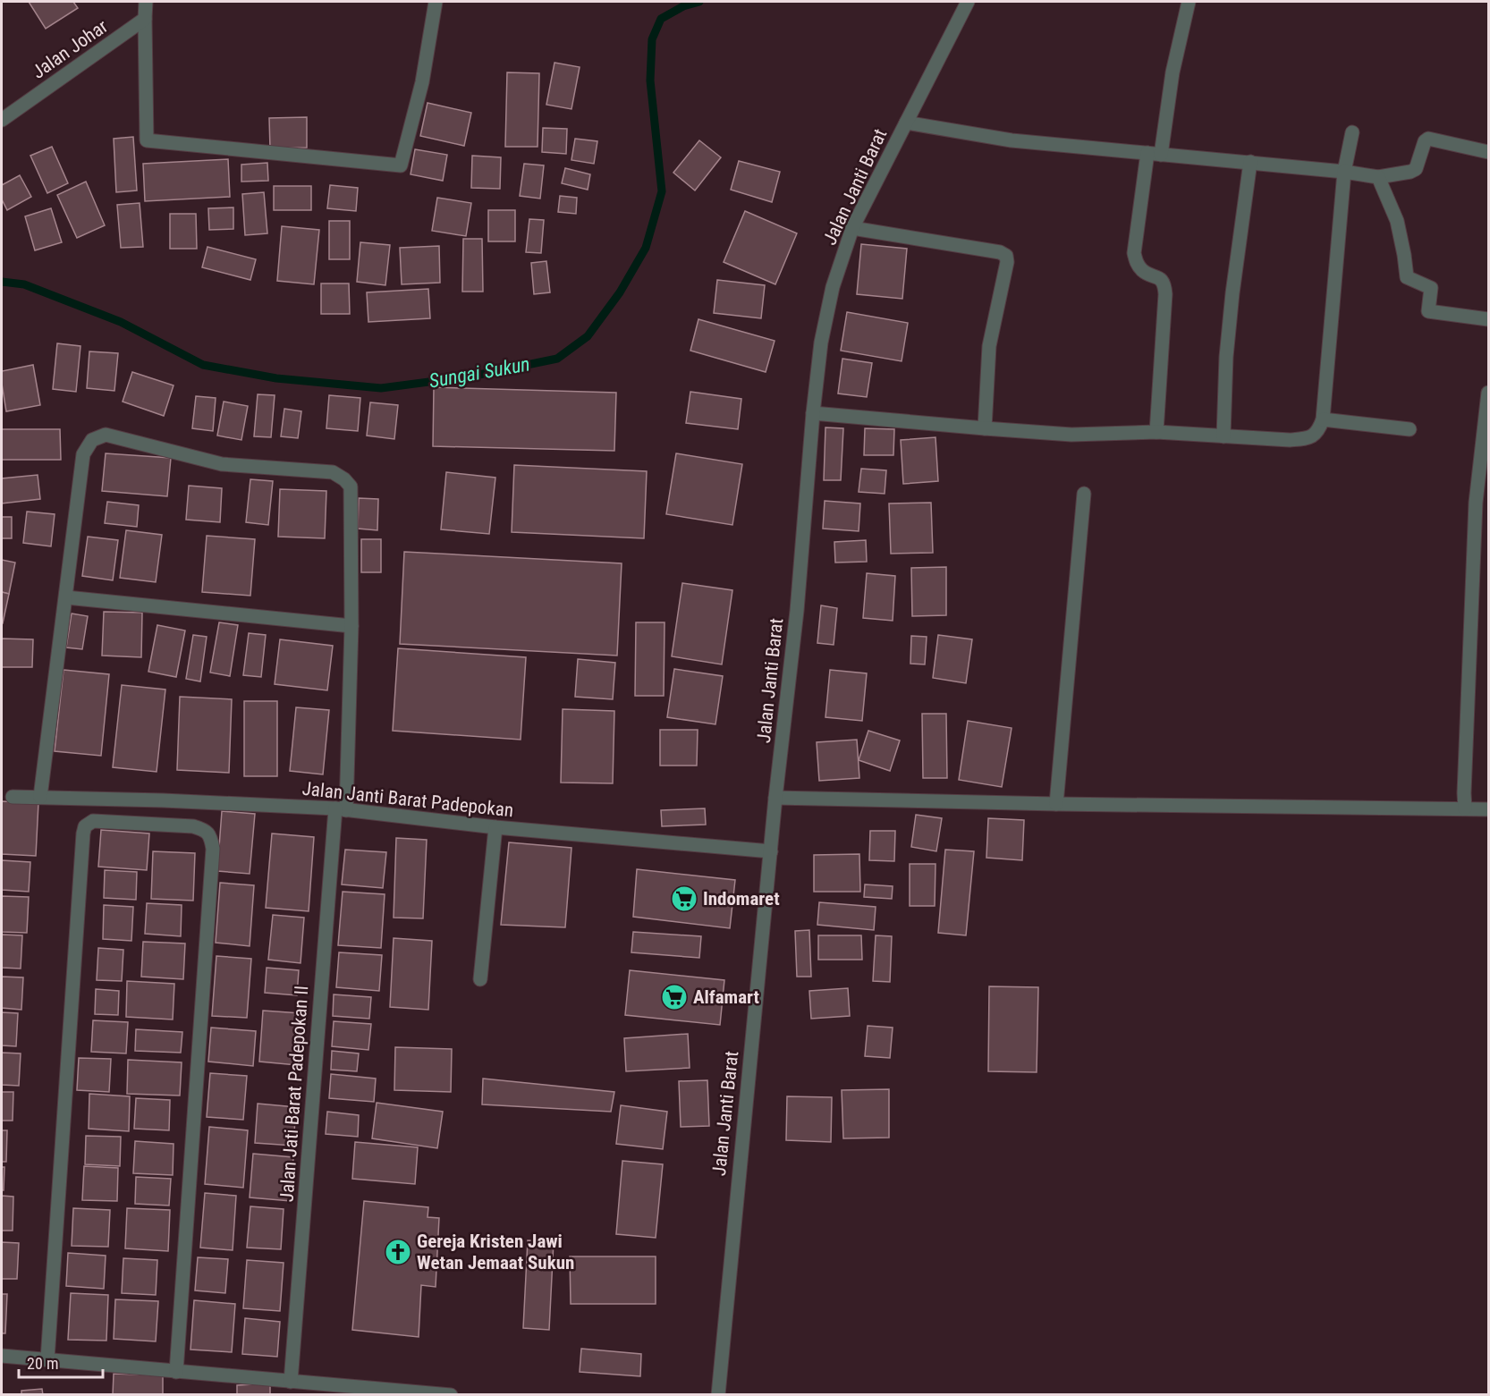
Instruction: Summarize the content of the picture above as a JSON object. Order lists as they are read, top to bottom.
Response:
{
  "streets": {
    "street": [
      "Jalan Johar",
      "Jalan Janti Barat",
      "Jalan Janti Barat Padepokan",
      "Jalan Jati Barat Padepokan II"
    ]
  },
  "crossings": [
    ["Jalan Janti Barat", "Jalan Janti Barat Padepokan"],
    ["Jalan Janti Barat Padepokan", "Jalan Jati Barat Padepokan II"]
  ],
  "water": ["Sungai Sukun"],
  "places": {
    "supermarket": ["Indomaret", "Alfamart"],
    "church": ["Gereja Kristen Jawi Wetan Jemaat Sukun"]
  },
  "scale_bar": "20 m"
}
